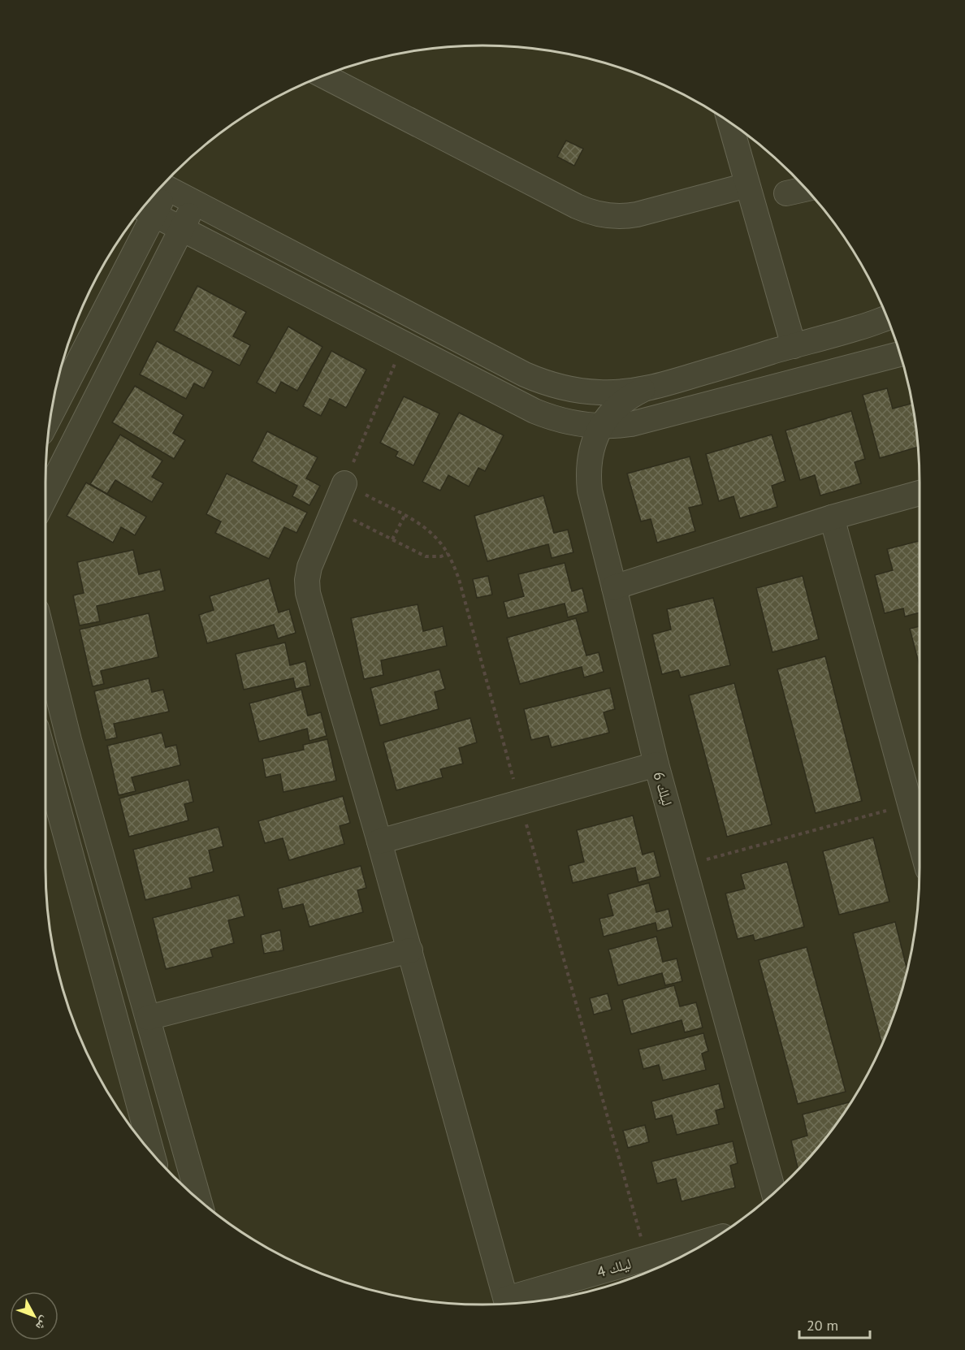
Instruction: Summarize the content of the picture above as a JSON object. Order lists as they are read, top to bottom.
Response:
{
  "streets": {
    "street": ["ليلك 6", "ليلك 4"]
  },
  "scale_bar": "20 m",
  "north": "bottom right"
}
